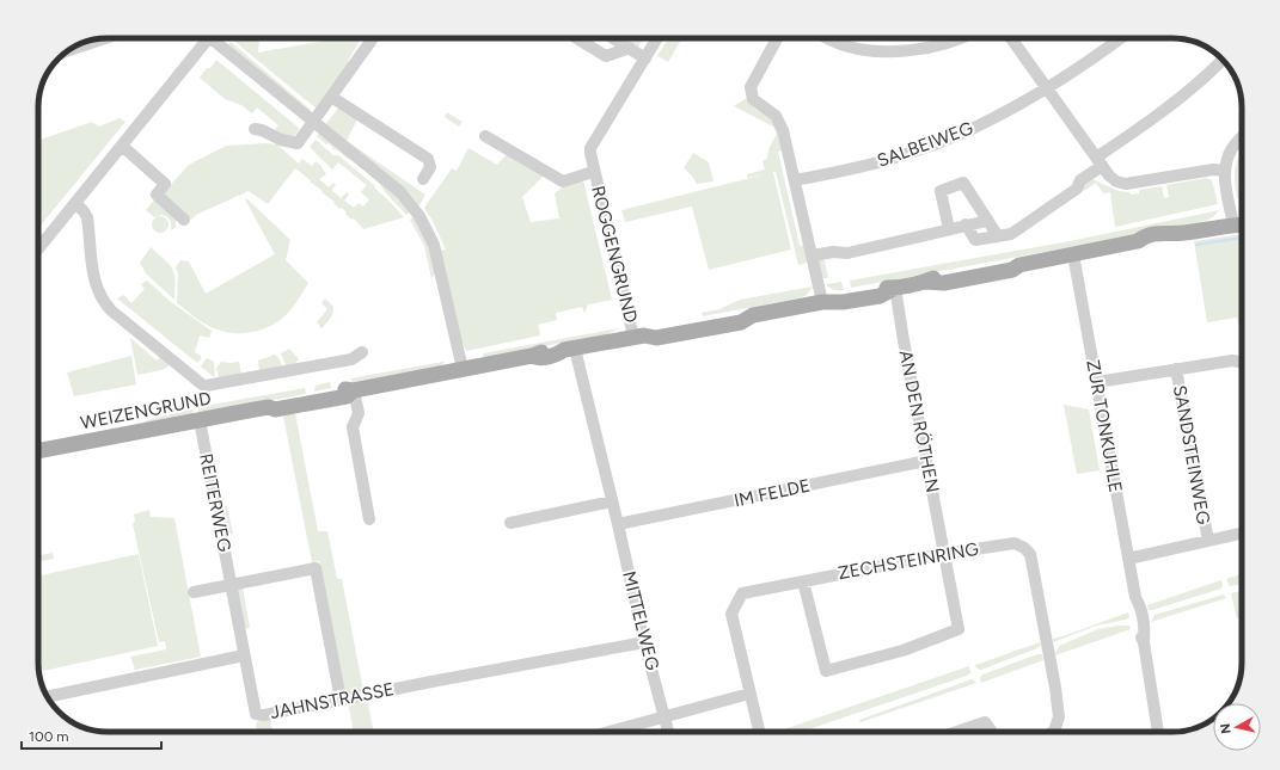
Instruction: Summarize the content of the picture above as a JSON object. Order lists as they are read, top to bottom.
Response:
{
  "streets": {
    "main road": ["WEIZENGRUND"],
    "street": [
      "SALBEIWEG",
      "ROGGENGRUND",
      "AN DEN RÖTHEN",
      "ZUR TONKUHLE",
      "SANDSTEINWEG",
      "IM FELDE",
      "REITERWEG",
      "ZECHSTEINRING",
      "MITTELWEG",
      "JAHNSTRASSE"
    ]
  },
  "crossings": [
    ["ROGGENGRUND", "WEIZENGRUND"],
    ["WEIZENGRUND", "AN DEN RÖTHEN"],
    ["WEIZENGRUND", "ZUR TONKUHLE"],
    ["WEIZENGRUND", "REITERWEG"],
    ["WEIZENGRUND", "MITTELWEG"],
    ["AN DEN RÖTHEN", "IM FELDE"],
    ["AN DEN RÖTHEN", "ZECHSTEINRING"],
    ["IM FELDE", "MITTELWEG"],
    ["REITERWEG", "JAHNSTRASSE"],
    ["MITTELWEG", "JAHNSTRASSE"]
  ],
  "scale_bar": "100 m",
  "north": "left"
}
